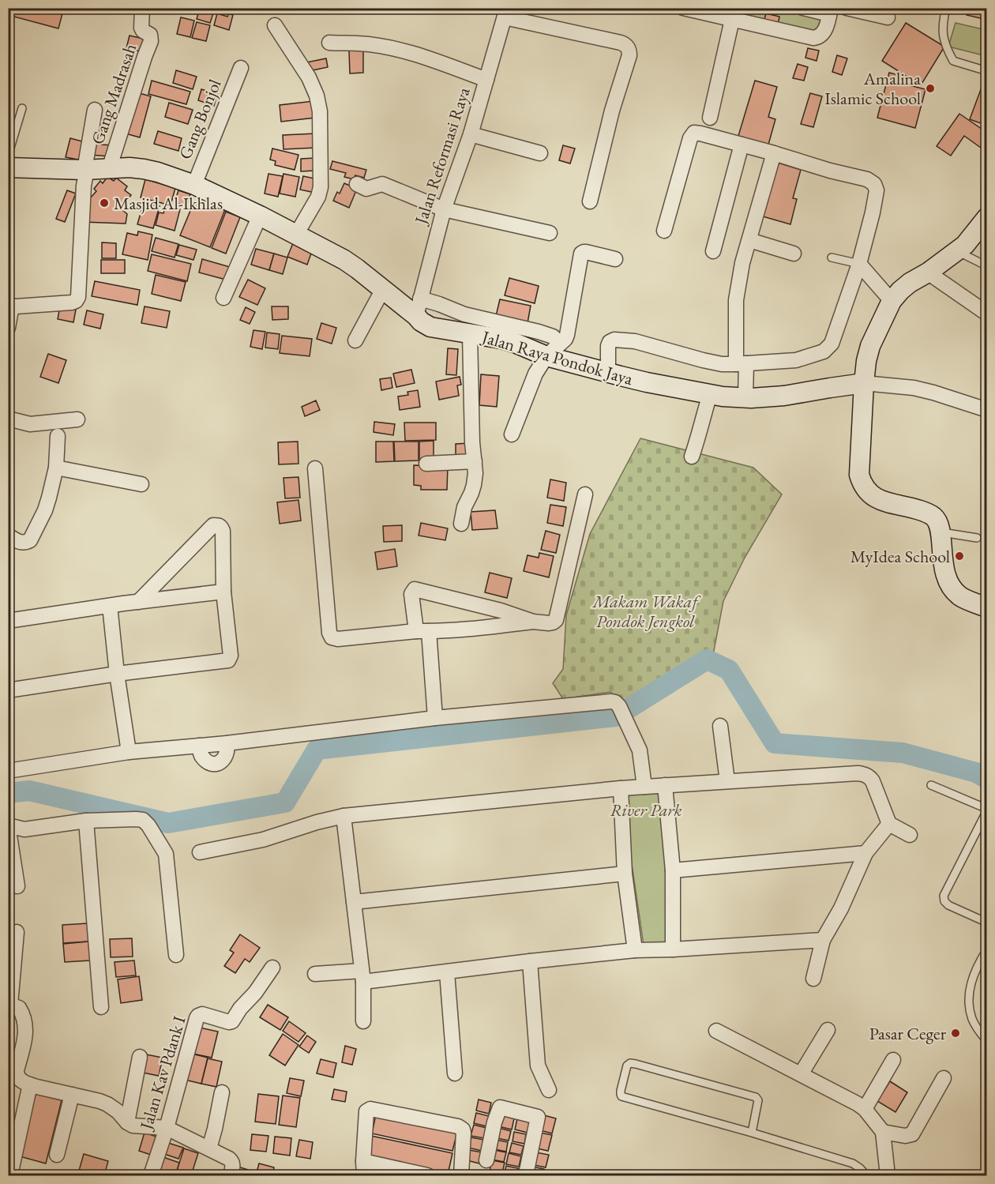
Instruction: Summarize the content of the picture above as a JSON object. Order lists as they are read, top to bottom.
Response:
{
  "streets": {
    "main road": ["Jalan Raya Pondok Jaya"],
    "street": [
      "Gang Madrasah",
      "Gang Bonjol",
      "Jalan Reformasi Raya",
      "Jalan Kav Pdank I"
    ]
  },
  "crossings": [
    ["Gang Madrasah", "Jalan Raya Pondok Jaya"],
    ["Gang Bonjol", "Jalan Raya Pondok Jaya"],
    ["Jalan Reformasi Raya", "Jalan Raya Pondok Jaya"]
  ],
  "parks": ["Makam Wakaf Pondok Jengkol", "River Park"],
  "places": [
    "Amalina Islamic School",
    "Masjid Al-Ikhlas",
    "MyIdea School",
    "Pasar Ceger"
  ]
}
